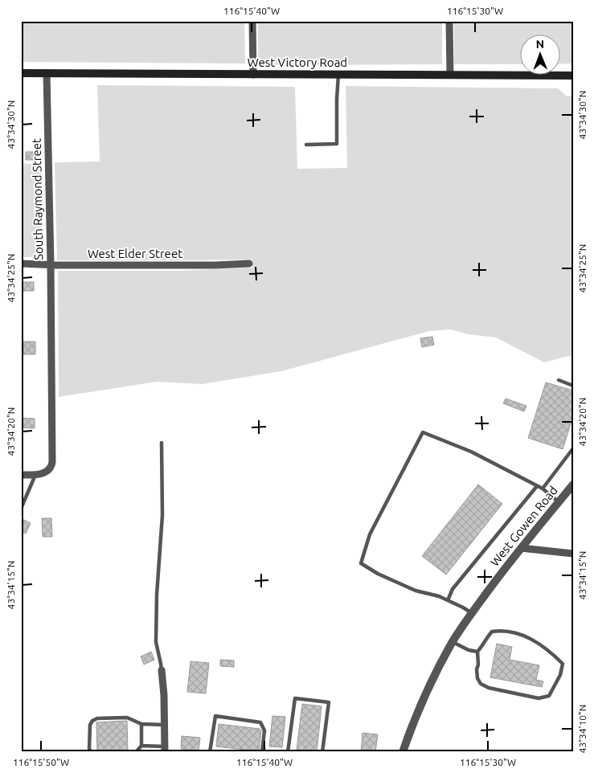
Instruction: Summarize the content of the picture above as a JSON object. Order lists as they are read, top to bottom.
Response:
{
  "streets": {
    "main road": ["West Victory Road"],
    "street": ["South Raymond Street", "West Elder Street", "West Gowen Road"]
  },
  "crossings": [
    ["West Victory Road", "South Raymond Street"],
    ["South Raymond Street", "West Elder Street"]
  ],
  "north": "top",
  "coordinates": [
    "116°15'40\"W",
    "116°15'30\"W",
    "43°34'30\"N",
    "43°34'25\"N",
    "43°34'20\"N",
    "43°34'15\"N",
    "43°34'10\"N",
    "116°15'50\"W"
  ]
}
